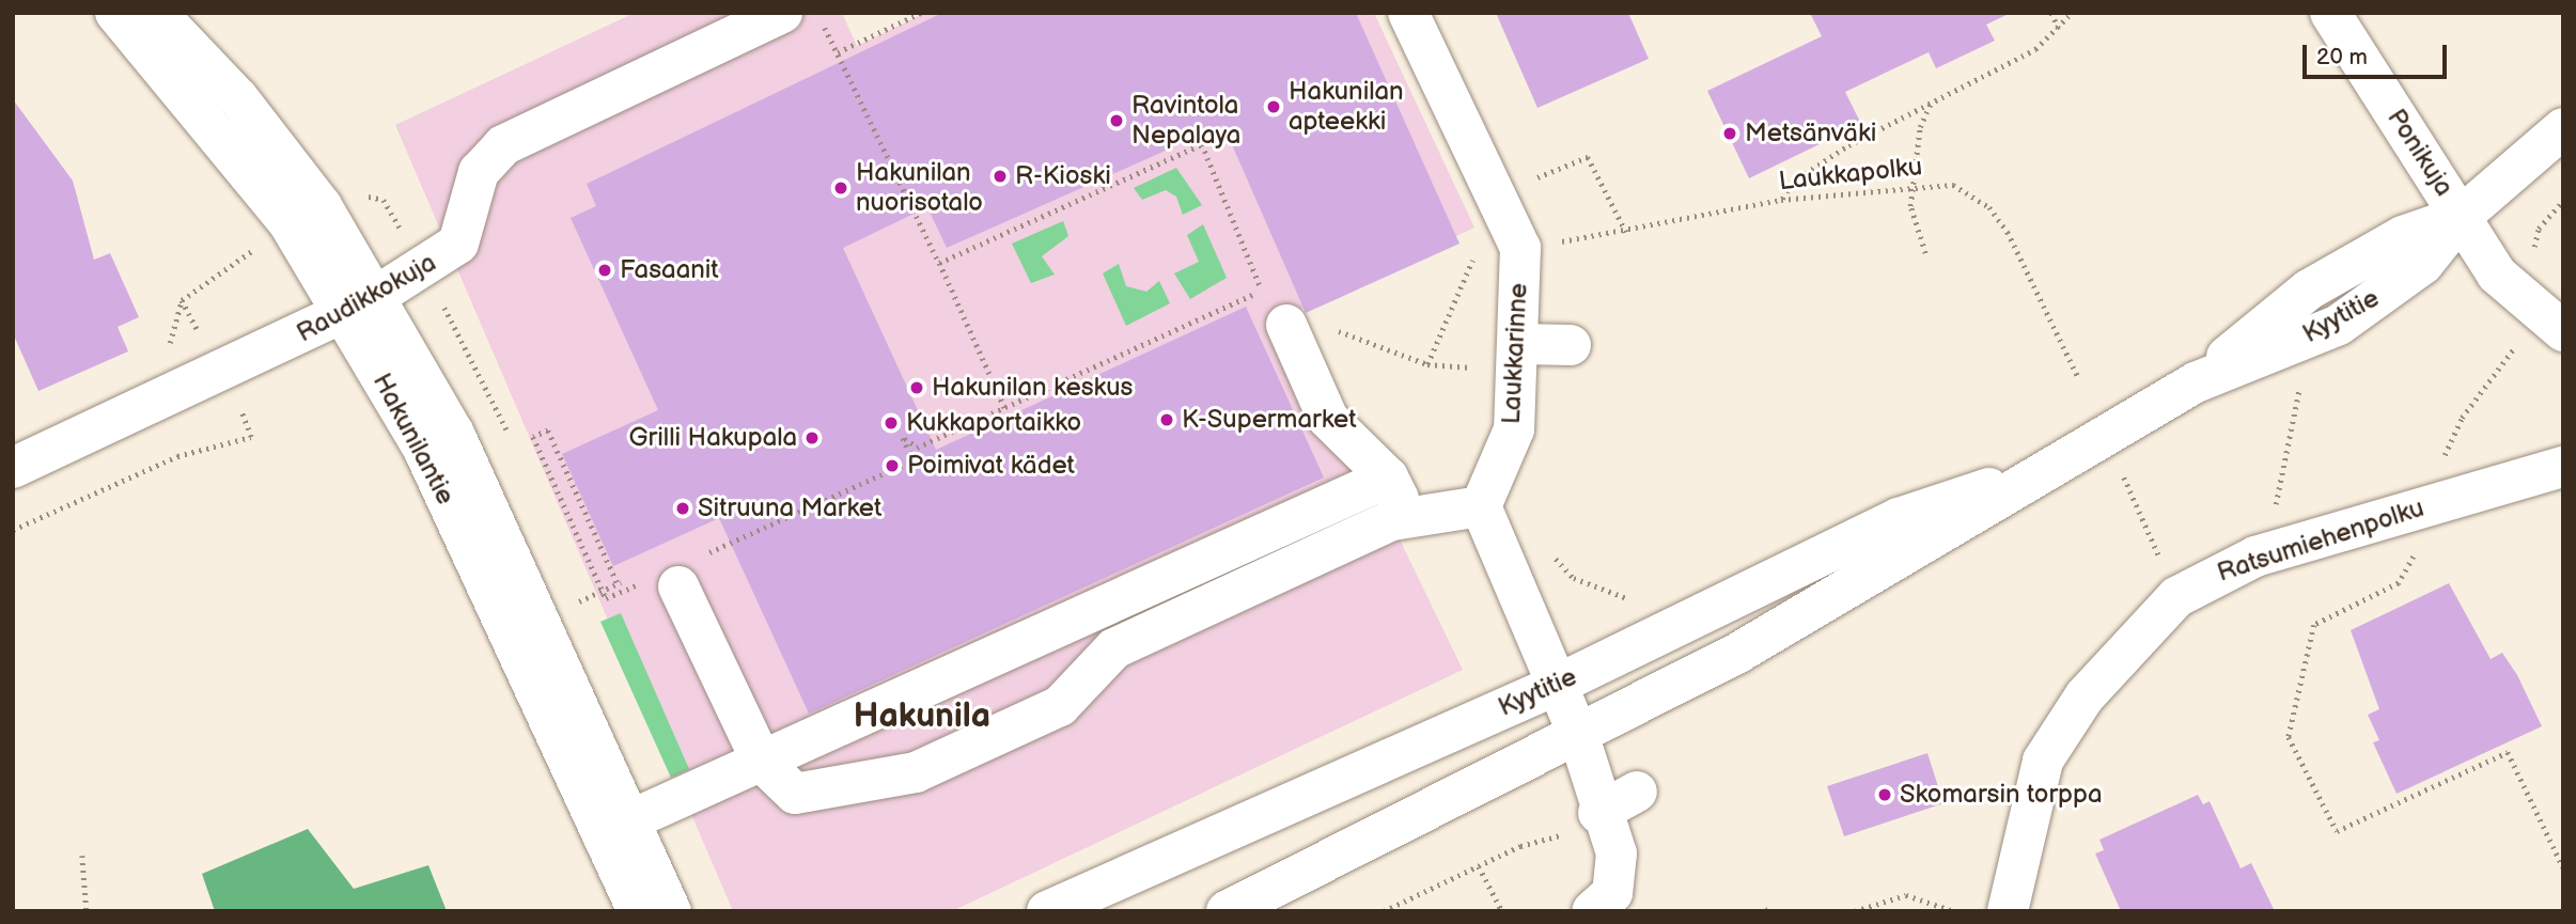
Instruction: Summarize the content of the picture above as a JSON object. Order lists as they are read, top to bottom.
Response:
{
  "streets": {
    "main road": [
      "Ponikuja",
      "Raudikkokuja",
      "Kyytitie",
      "Laukkarinne",
      "Hakunilantie",
      "Ratsumiehenpolku"
    ],
    "path": ["Laukkapolku"]
  },
  "crossings": [
    ["Ponikuja", "Kyytitie"],
    ["Laukkapolku", "Laukkarinne"],
    ["Raudikkokuja", "Hakunilantie"]
  ],
  "districts": ["Hakunila"],
  "places": [
    "Hakunilan apteekki",
    "Ravintola Nepalaya",
    "Metsänväki",
    "R-Kioski",
    "Hakunilan nuorisotalo",
    "Fasaanit",
    "Hakunilan keskus",
    "K-Supermarket",
    "Kukkaportaikko",
    "Grilli Hakupala",
    "Poimivat kädet",
    "Sitruuna Market",
    "Skomarsin torppa"
  ],
  "scale_bar": "20 m"
}
